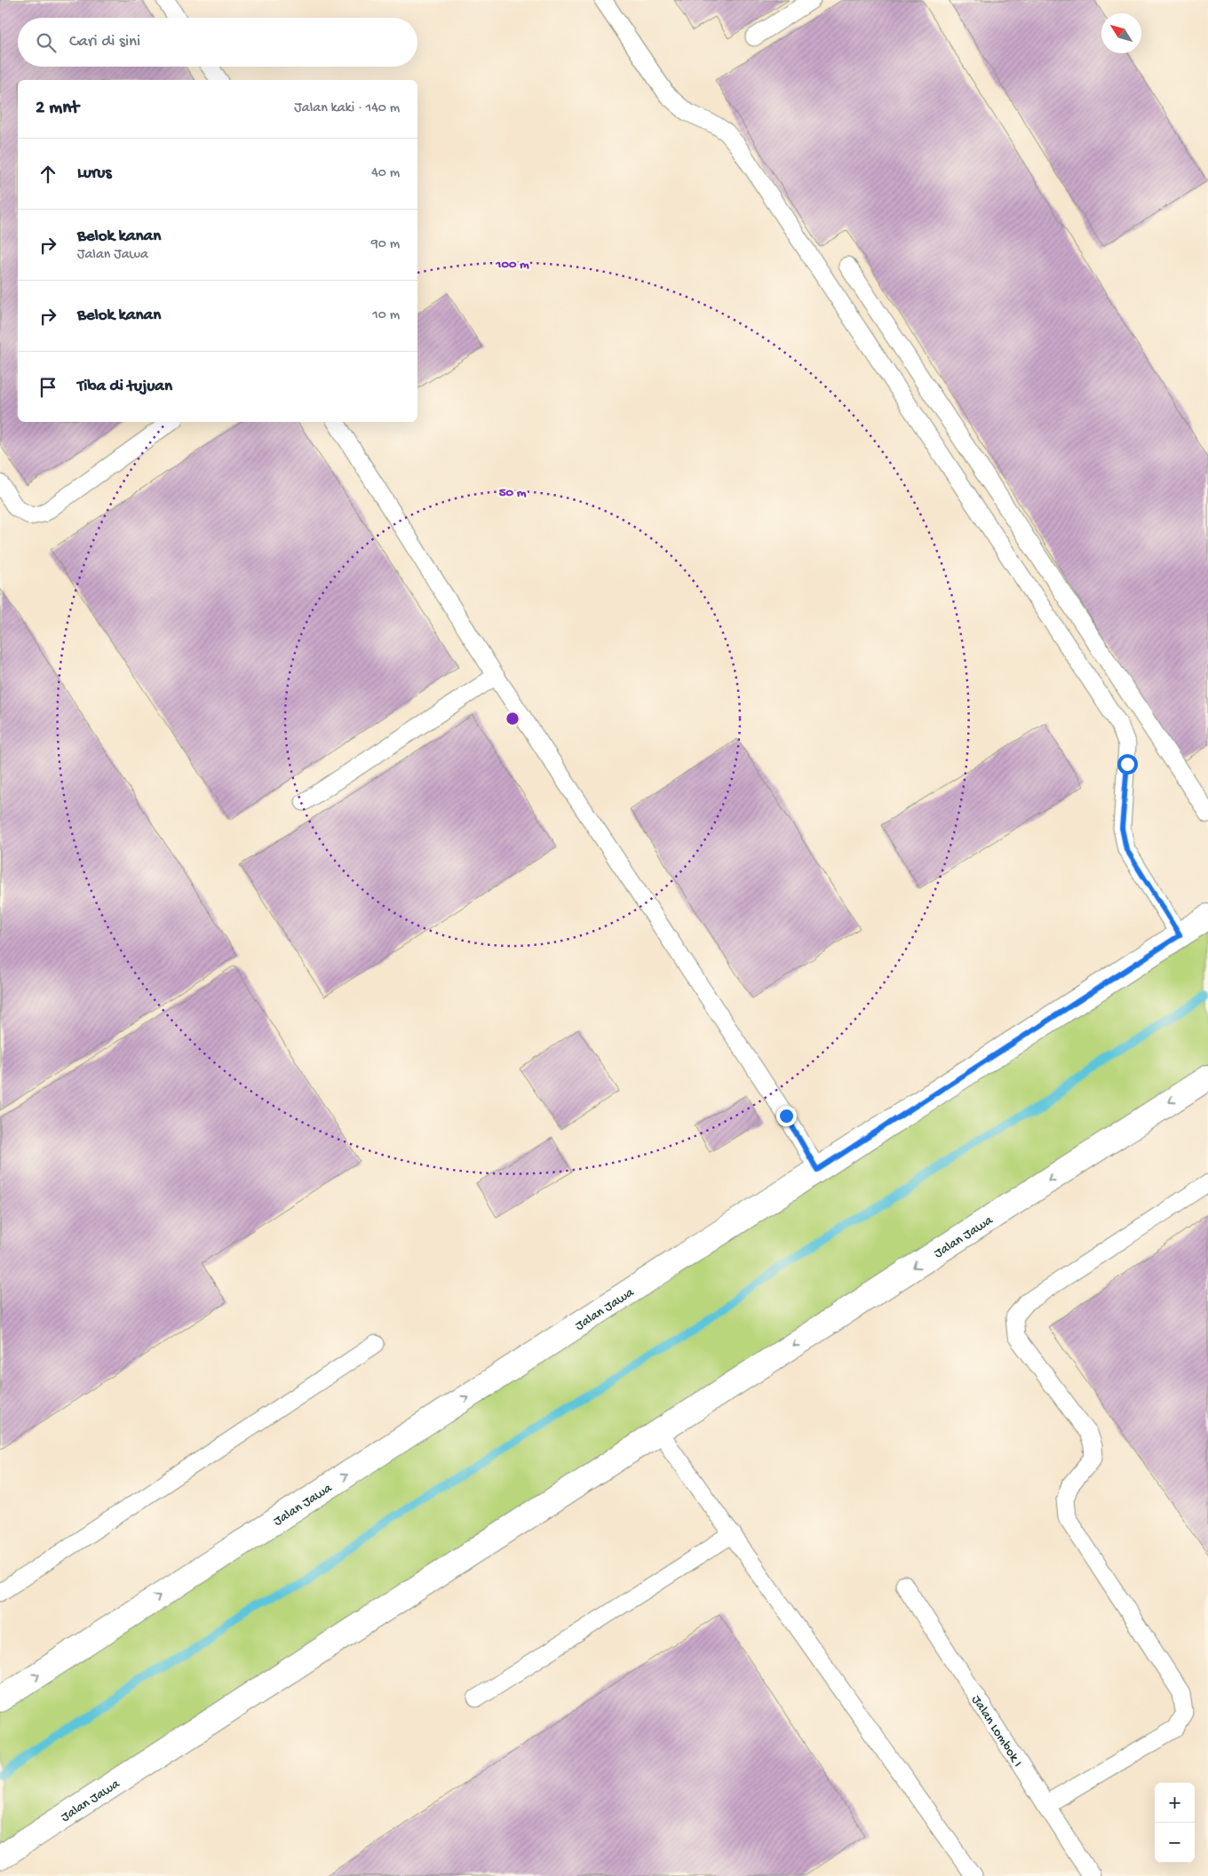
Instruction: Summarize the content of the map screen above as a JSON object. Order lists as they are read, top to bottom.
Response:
{
  "streets": {
    "street": ["Jalan Jawa"],
    "lane": ["Jalan Lombok I"]
  },
  "north": "top left",
  "page": {
    "search": "Cari di sini",
    "heading": ["2 mnt", "Jalan kaki · 140 m"],
    "list": [
      ["Lurus", "40 m"],
      ["Belok kanan", "Jalan Jawa", "90 m"],
      ["Belok kanan", "10 m"],
      "Tiba di tujuan"
    ],
    "map_buttons": ["+", "−"]
  },
  "rings": ["100 m", "50 m"]
}
